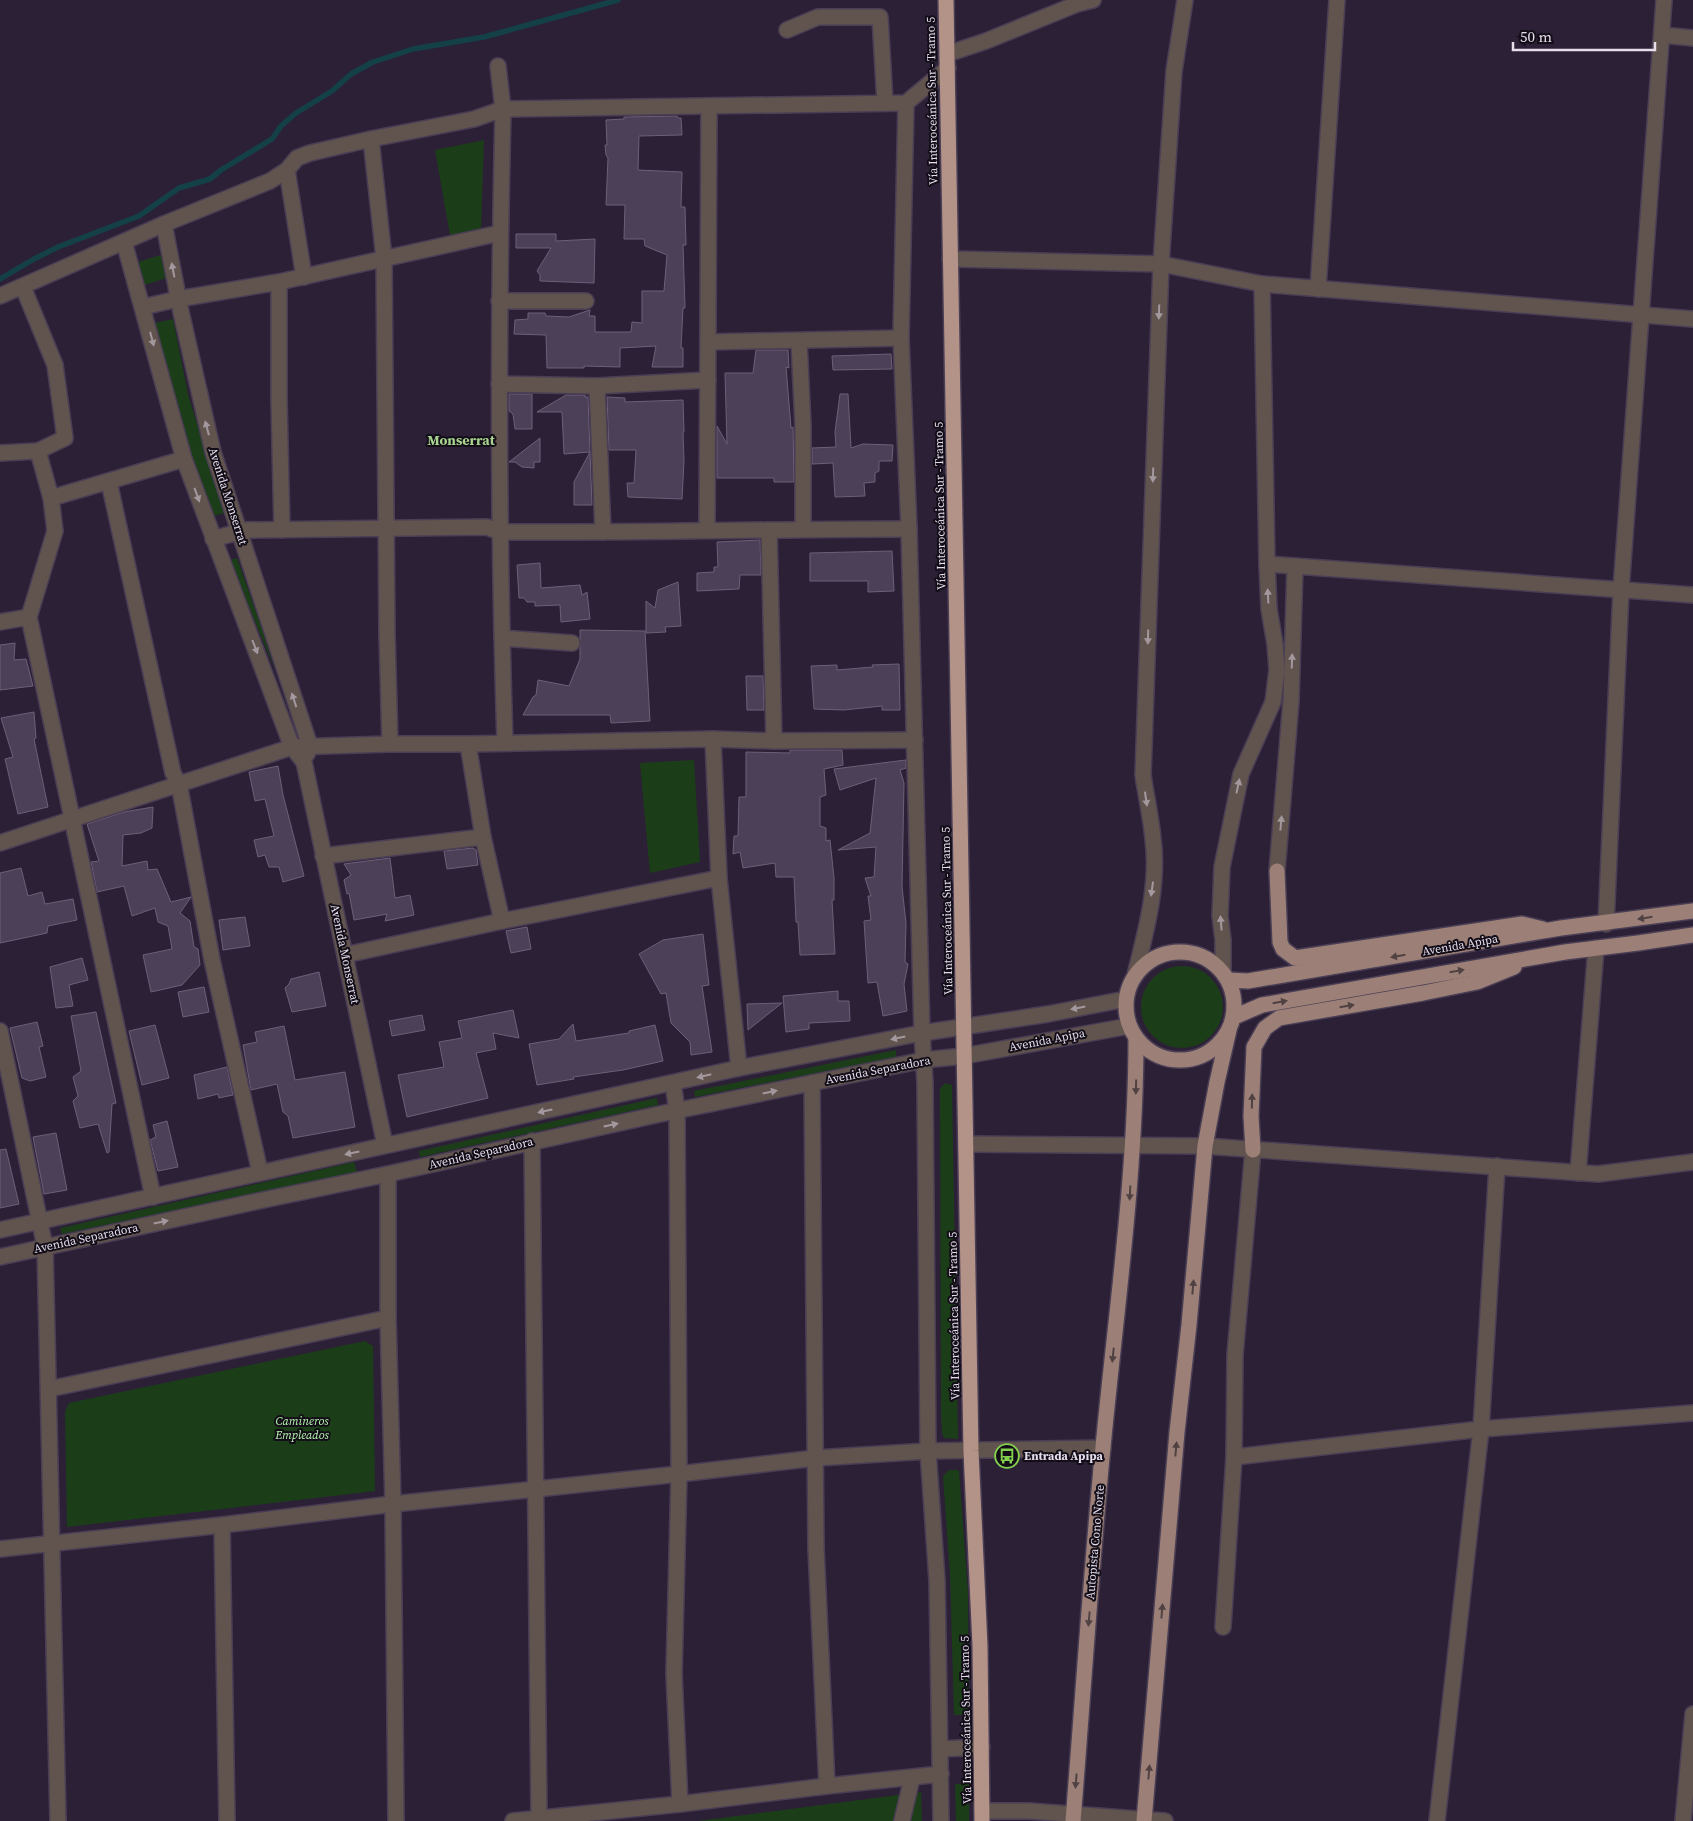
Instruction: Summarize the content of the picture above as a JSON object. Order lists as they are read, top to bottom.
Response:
{
  "streets": {
    "highway": ["Vía Interoceánica Sur - Tramo 5"],
    "main road": ["Avenida Apipa", "Autopista Cono Norte"],
    "street": ["Avenida Monserrat", "Avenida Separadora"]
  },
  "crossings": [
    ["Vía Interoceánica Sur - Tramo 5", "Avenida Apipa"],
    ["Vía Interoceánica Sur - Tramo 5", "Avenida Separadora"],
    ["Avenida Apipa", "Avenida Separadora"],
    ["Avenida Apipa", "Autopista Cono Norte"]
  ],
  "districts": ["Monserrat"],
  "parks": ["Camineros Empleados"],
  "places": {
    "bus stop": ["Entrada Apipa"]
  },
  "scale_bar": "50 m"
}
